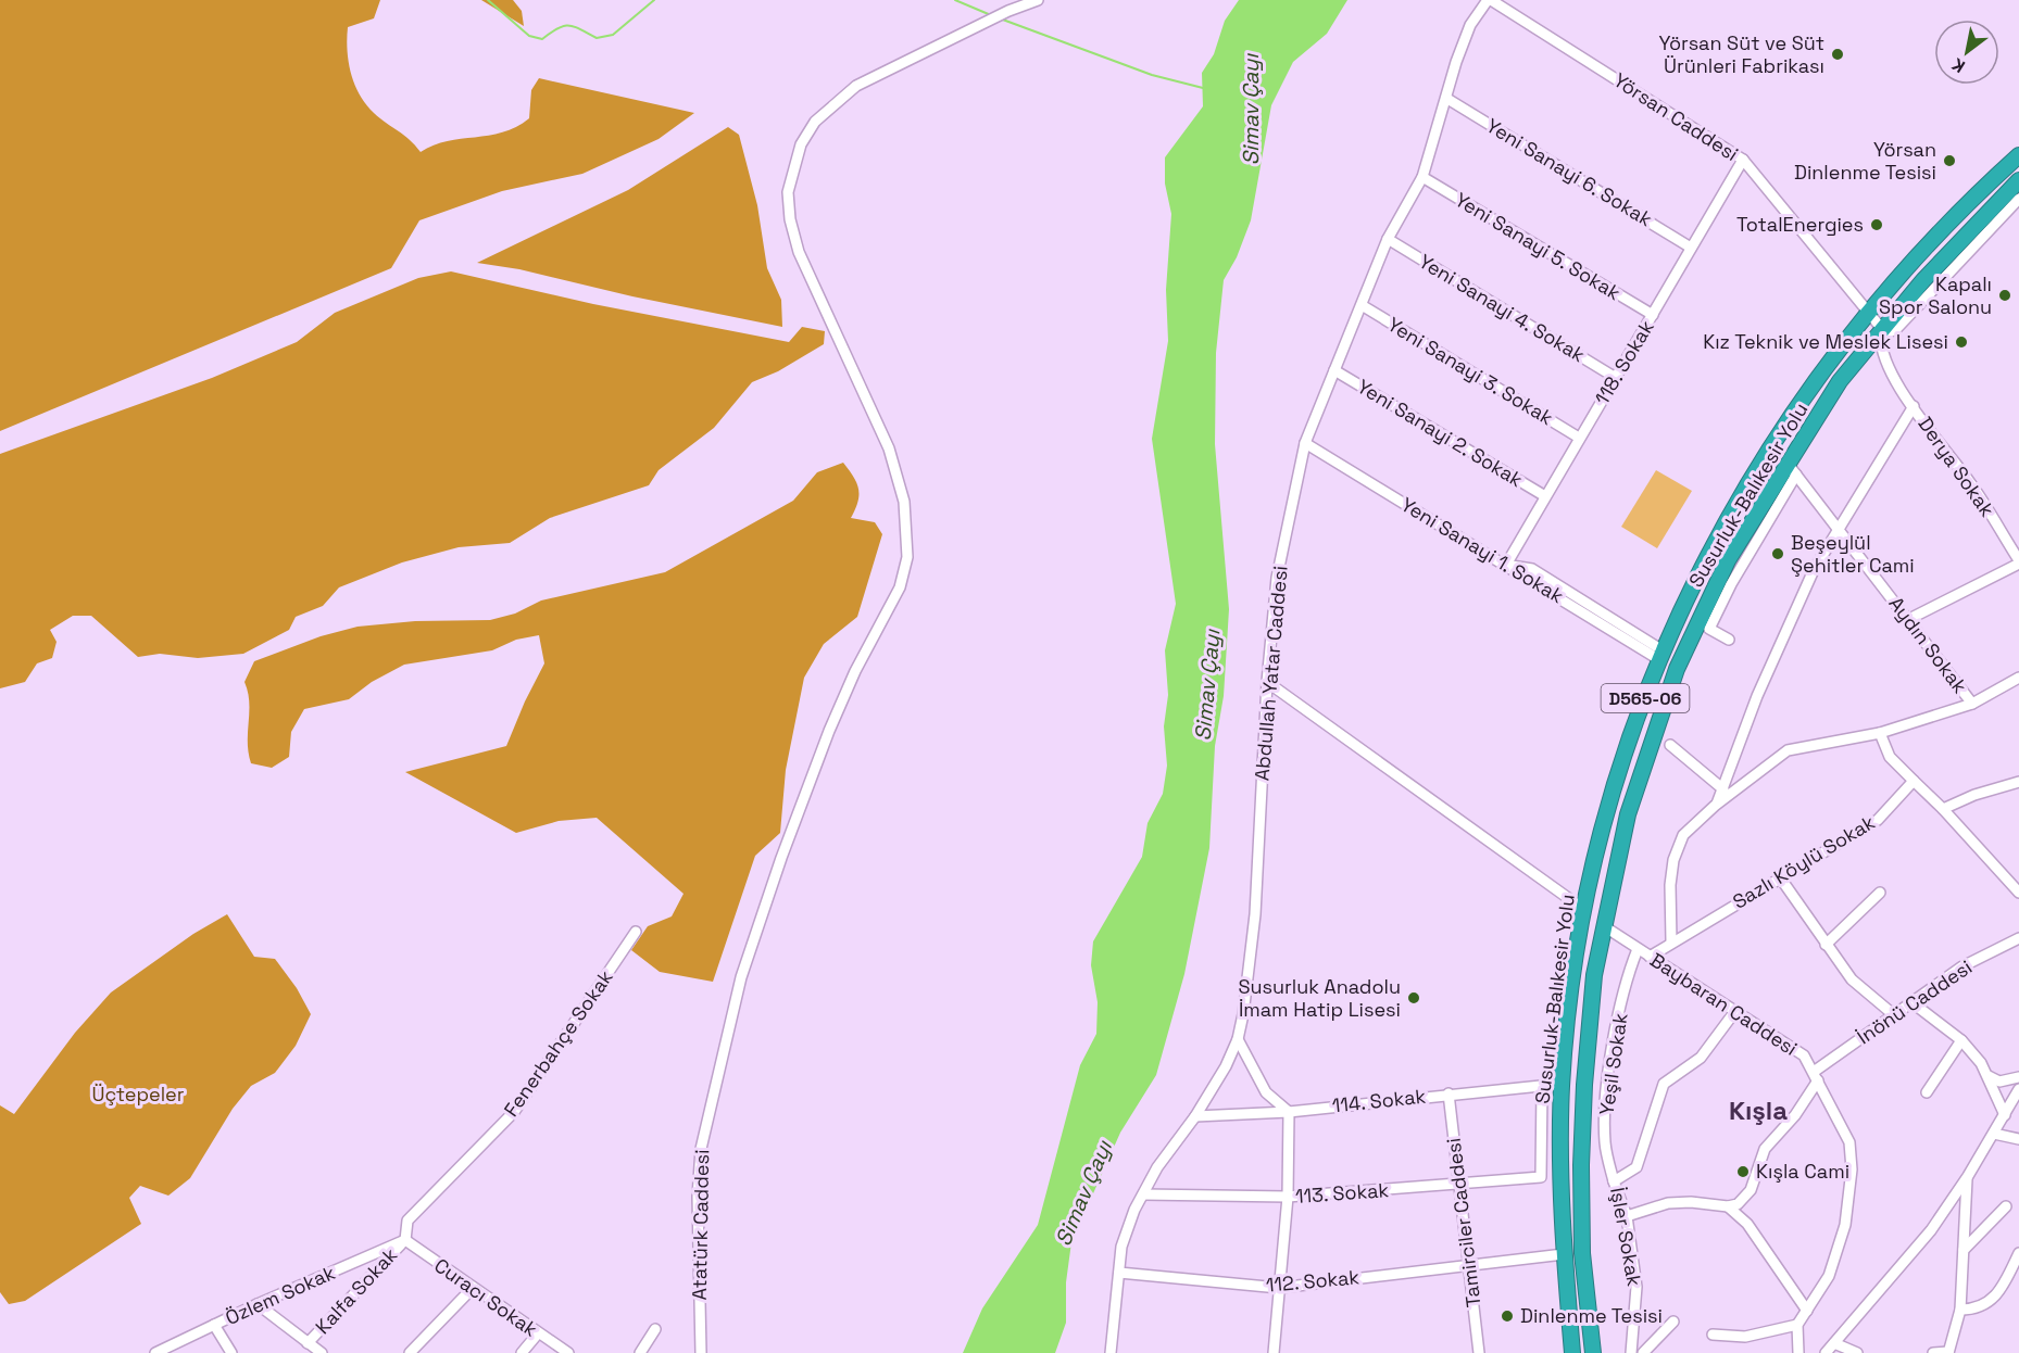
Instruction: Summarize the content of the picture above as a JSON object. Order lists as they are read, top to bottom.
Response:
{
  "streets": {
    "highway": ["Susurluk-Balıkesir Yolu", "D565-06"],
    "street": [
      "Yörsan Caddesi",
      "Yeni Sanayi 6. Sokak",
      "Yeni Sanayi 5. Sokak",
      "Yeni Sanayi 4. Sokak",
      "118. Sokak",
      "Yeni Sanayi 3. Sokak",
      "Yeni Sanayi 2. Sokak",
      "Derya Sokak",
      "Yeni Sanayi 1. Sokak",
      "Aydın Sokak",
      "Abdullah Yatar Caddesi",
      "Sazlı Köylü Sokak",
      "İnönü Caddesi",
      "Baybaran Caddesi",
      "Fenerbahçe Sokak",
      "Yeşil Sokak",
      "114. Sokak",
      "113. Sokak",
      "Tamirciler Caddesi",
      "Atatürk Caddesi",
      "İşler Sokak",
      "112. Sokak",
      "Kalfa Sokak",
      "Özlem Sokak",
      "Curacı Sokak"
    ]
  },
  "crossings": [
    ["Yörsan Caddesi", "118. Sokak"],
    ["Yörsan Caddesi", "Susurluk-Balıkesir Yolu"],
    ["Yörsan Caddesi", "Abdullah Yatar Caddesi"],
    ["Yeni Sanayi 6. Sokak", "118. Sokak"],
    ["Yeni Sanayi 6. Sokak", "Abdullah Yatar Caddesi"],
    ["Yeni Sanayi 5. Sokak", "118. Sokak"],
    ["Yeni Sanayi 5. Sokak", "Abdullah Yatar Caddesi"],
    ["Yeni Sanayi 4. Sokak", "118. Sokak"],
    ["Yeni Sanayi 4. Sokak", "Abdullah Yatar Caddesi"],
    ["118. Sokak", "Yeni Sanayi 3. Sokak"],
    ["118. Sokak", "Yeni Sanayi 2. Sokak"],
    ["118. Sokak", "Yeni Sanayi 1. Sokak"],
    ["Yeni Sanayi 3. Sokak", "Abdullah Yatar Caddesi"],
    ["Yeni Sanayi 2. Sokak", "Abdullah Yatar Caddesi"],
    ["Susurluk-Balıkesir Yolu", "Yeni Sanayi 1. Sokak"],
    ["Susurluk-Balıkesir Yolu", "Aydın Sokak"],
    ["Susurluk-Balıkesir Yolu", "Baybaran Caddesi"],
    ["Susurluk-Balıkesir Yolu", "114. Sokak"],
    ["Susurluk-Balıkesir Yolu", "112. Sokak"],
    ["Yeni Sanayi 1. Sokak", "Abdullah Yatar Caddesi"],
    ["Abdullah Yatar Caddesi", "114. Sokak"],
    ["Abdullah Yatar Caddesi", "113. Sokak"],
    ["Abdullah Yatar Caddesi", "112. Sokak"],
    ["Sazlı Köylü Sokak", "Baybaran Caddesi"],
    ["İnönü Caddesi", "Baybaran Caddesi"],
    ["Baybaran Caddesi", "Yeşil Sokak"],
    ["Baybaran Caddesi", "İşler Sokak"],
    ["Fenerbahçe Sokak", "Kalfa Sokak"],
    ["Fenerbahçe Sokak", "Özlem Sokak"],
    ["Fenerbahçe Sokak", "Curacı Sokak"],
    ["Yeşil Sokak", "İşler Sokak"],
    ["114. Sokak", "113. Sokak"],
    ["114. Sokak", "Tamirciler Caddesi"],
    ["113. Sokak", "Tamirciler Caddesi"],
    ["Tamirciler Caddesi", "112. Sokak"],
    ["Kalfa Sokak", "Özlem Sokak"],
    ["Kalfa Sokak", "Curacı Sokak"],
    ["Özlem Sokak", "Curacı Sokak"]
  ],
  "districts": ["Kışla"],
  "water": ["Simav Çayı"],
  "parks": ["Üçtepeler"],
  "places": [
    "Yörsan Süt ve Süt Ürünleri Fabrikası",
    "Yörsan Dinlenme Tesisi",
    "TotalEnergies",
    "Kapalı Spor Salonu",
    "Kız Teknik ve Meslek Lisesi",
    "Beşeylül Şehitler Cami",
    "Susurluk Anadolu İmam Hatip Lisesi",
    "Kışla Cami",
    "Dinlenme Tesisi"
  ],
  "north": "bottom left"
}
